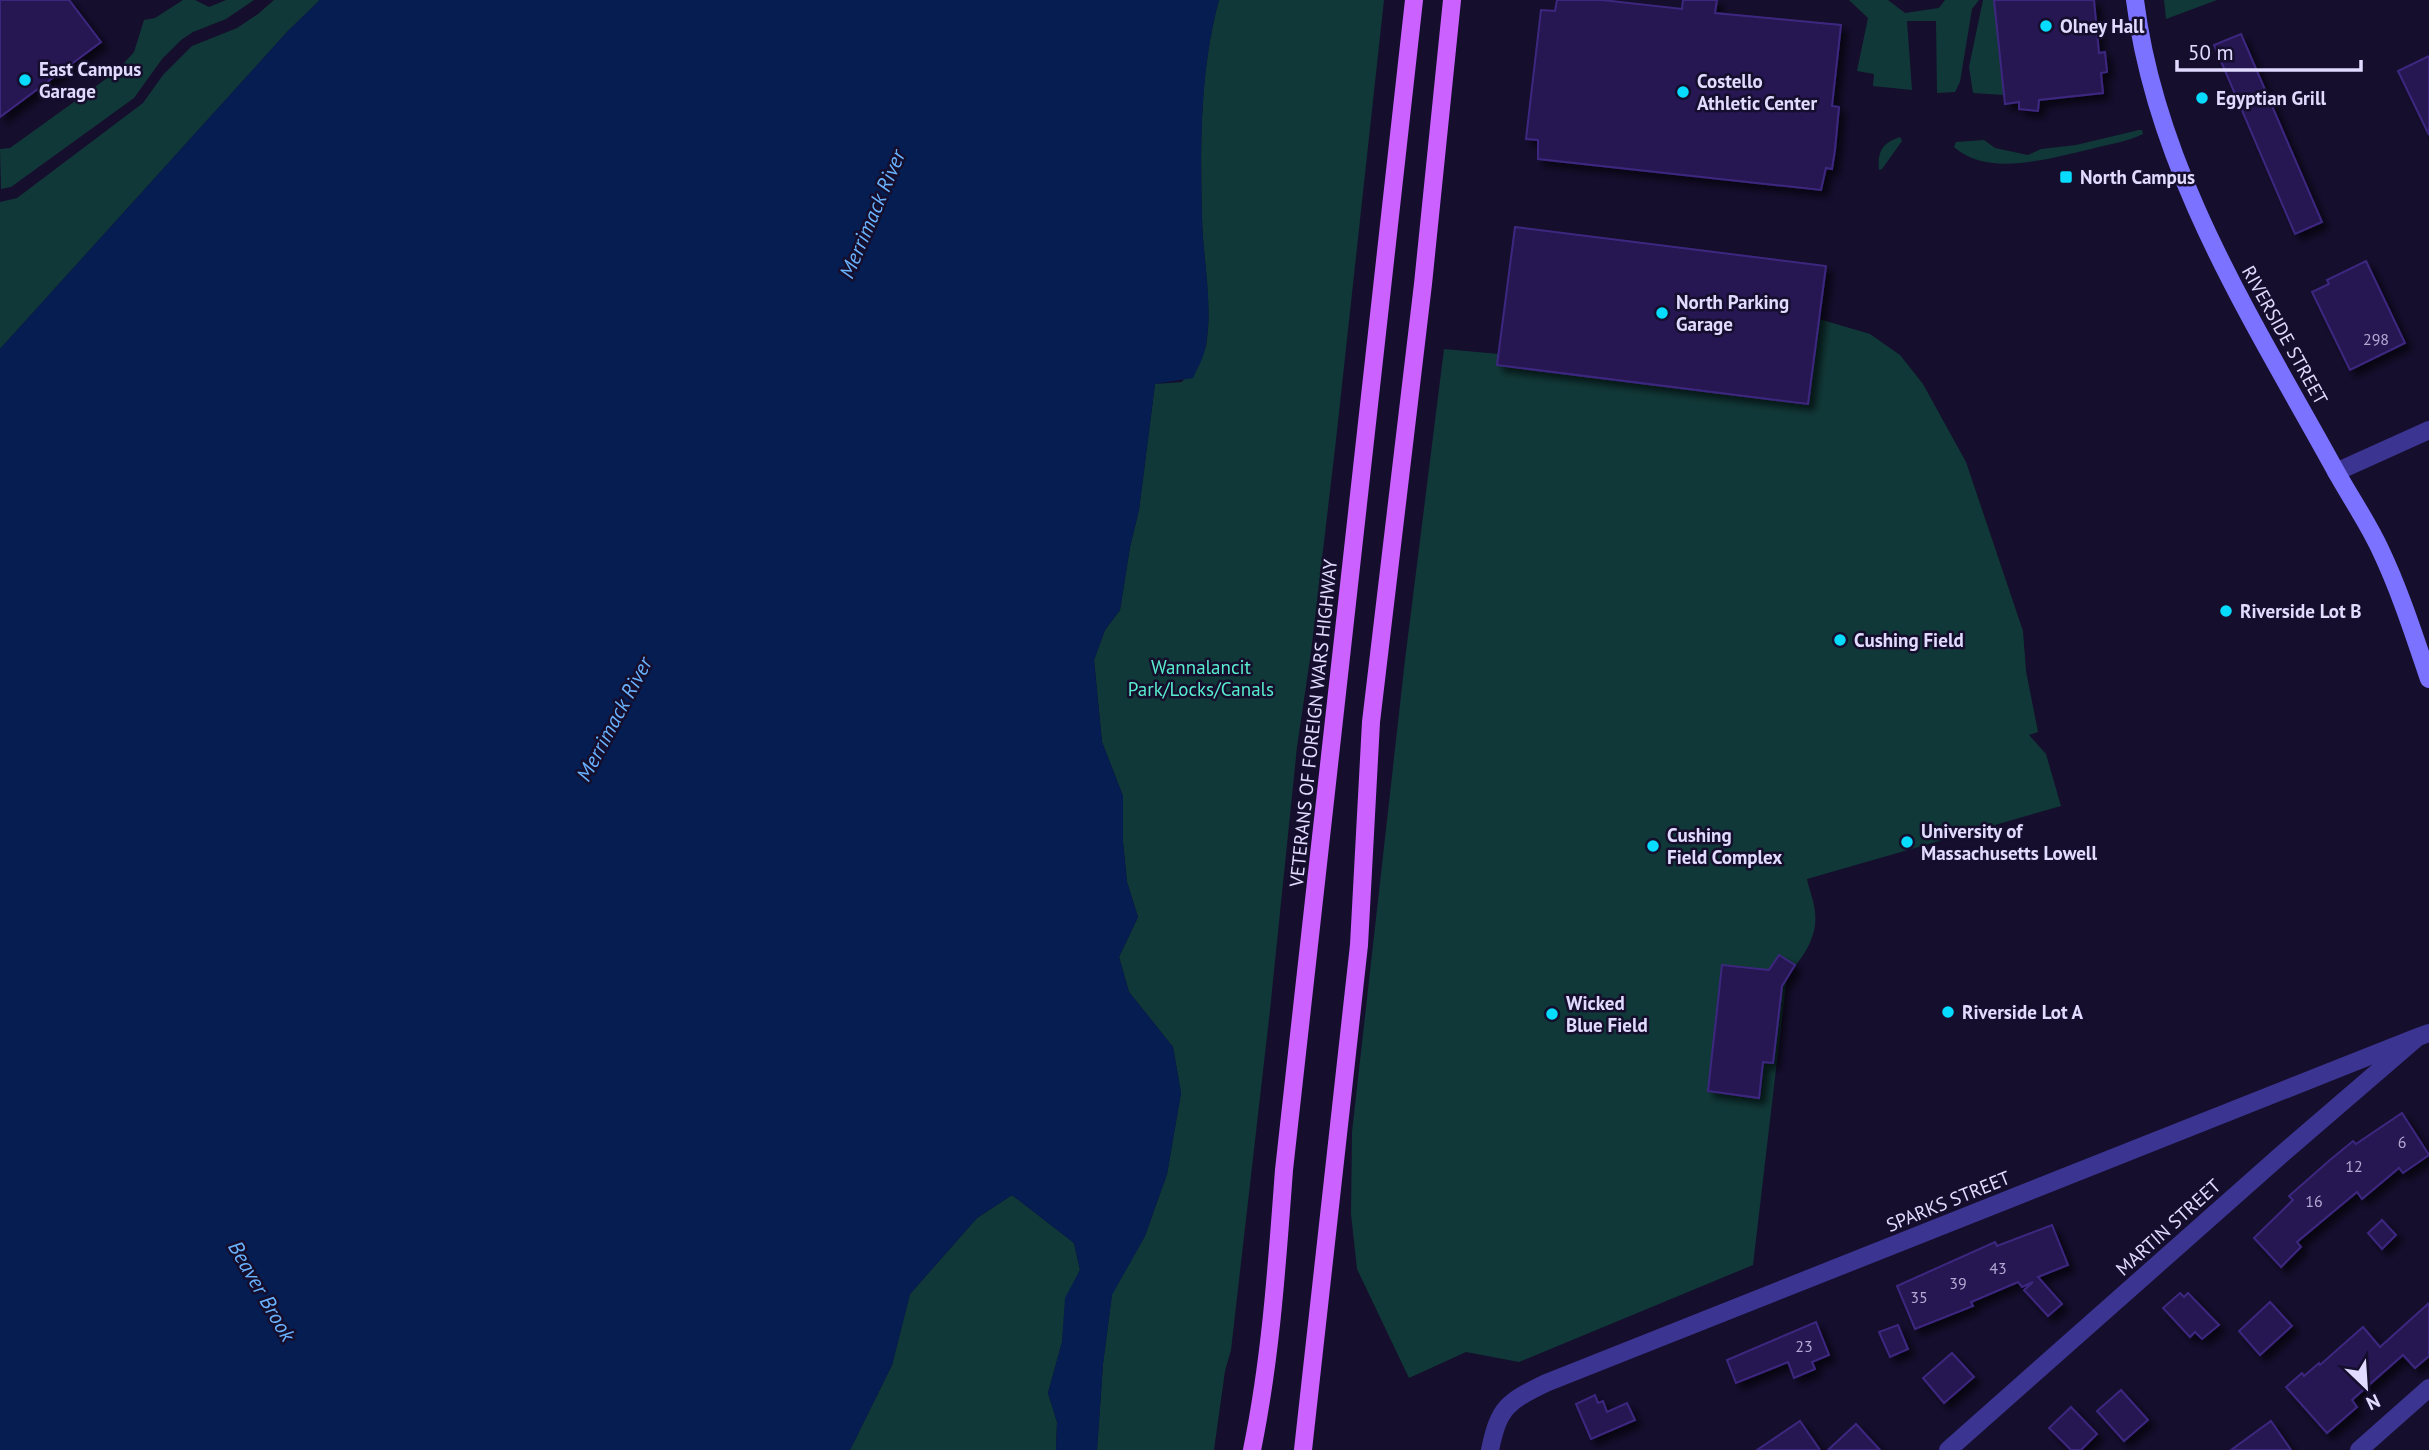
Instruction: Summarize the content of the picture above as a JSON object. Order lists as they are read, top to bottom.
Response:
{
  "streets": {
    "main road": ["RIVERSIDE STREET", "VETERANS OF FOREIGN WARS HIGHWAY"],
    "street": ["SPARKS STREET", "MARTIN STREET"]
  },
  "crossings": [
    ["SPARKS STREET", "MARTIN STREET"]
  ],
  "water": ["Merrimack River", "Beaver Brook"],
  "parks": ["Wannalancit Park/Locks/Canals"],
  "places": {
    "other": [
      "Olney Hall",
      "East Campus Garage",
      "Costello Athletic Center",
      "Egyptian Grill",
      "North Parking Garage",
      "Riverside Lot B",
      "Cushing Field",
      "University of Massachusetts Lowell",
      "Cushing Field Complex",
      "Riverside Lot A",
      "Wicked Blue Field"
    ],
    "transit": ["North Campus"]
  },
  "house_numbers": [
    "298",
    "6",
    "12",
    "16",
    "43",
    "39",
    "35",
    "23"
  ],
  "scale_bar": "50 m",
  "north": "bottom right"
}
